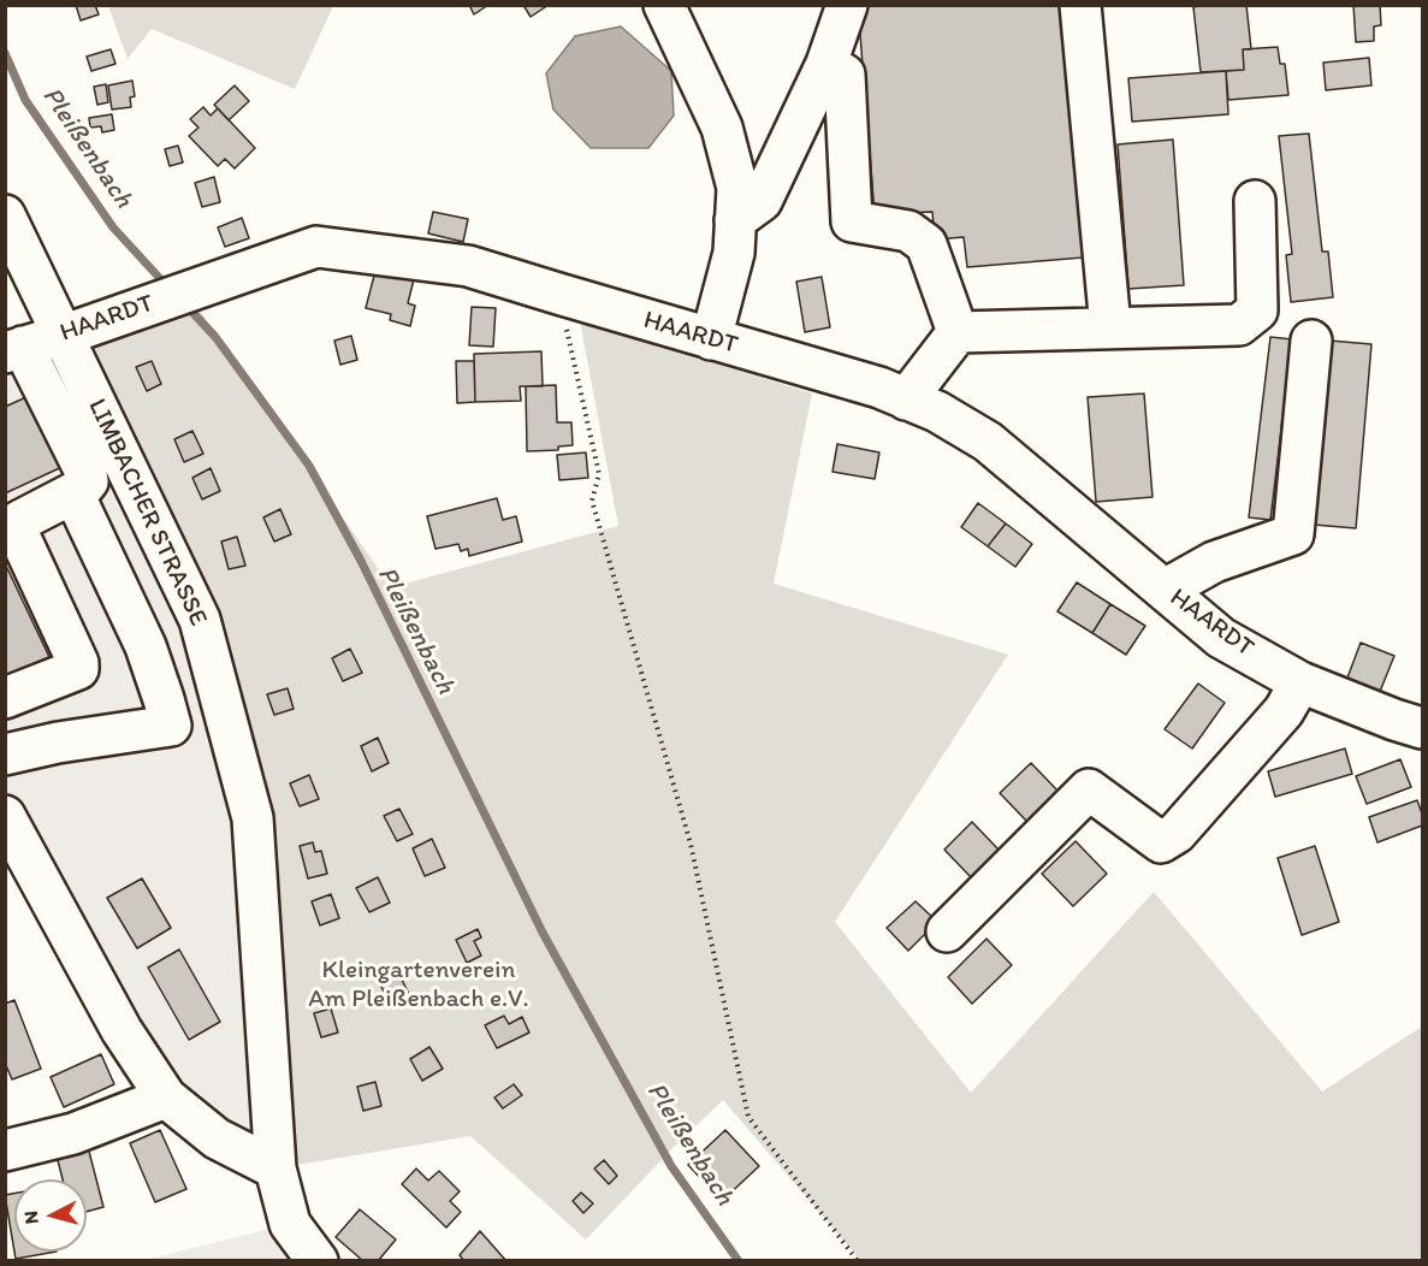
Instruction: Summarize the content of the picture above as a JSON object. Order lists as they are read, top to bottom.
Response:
{
  "streets": {
    "street": ["HAARDT", "LIMBACHER STRASSE"]
  },
  "crossings": [
    ["HAARDT", "LIMBACHER STRASSE"]
  ],
  "water": ["Pleißenbach"],
  "parks": ["Kleingartenverein Am Pleißenbach e.V."],
  "north": "left"
}
